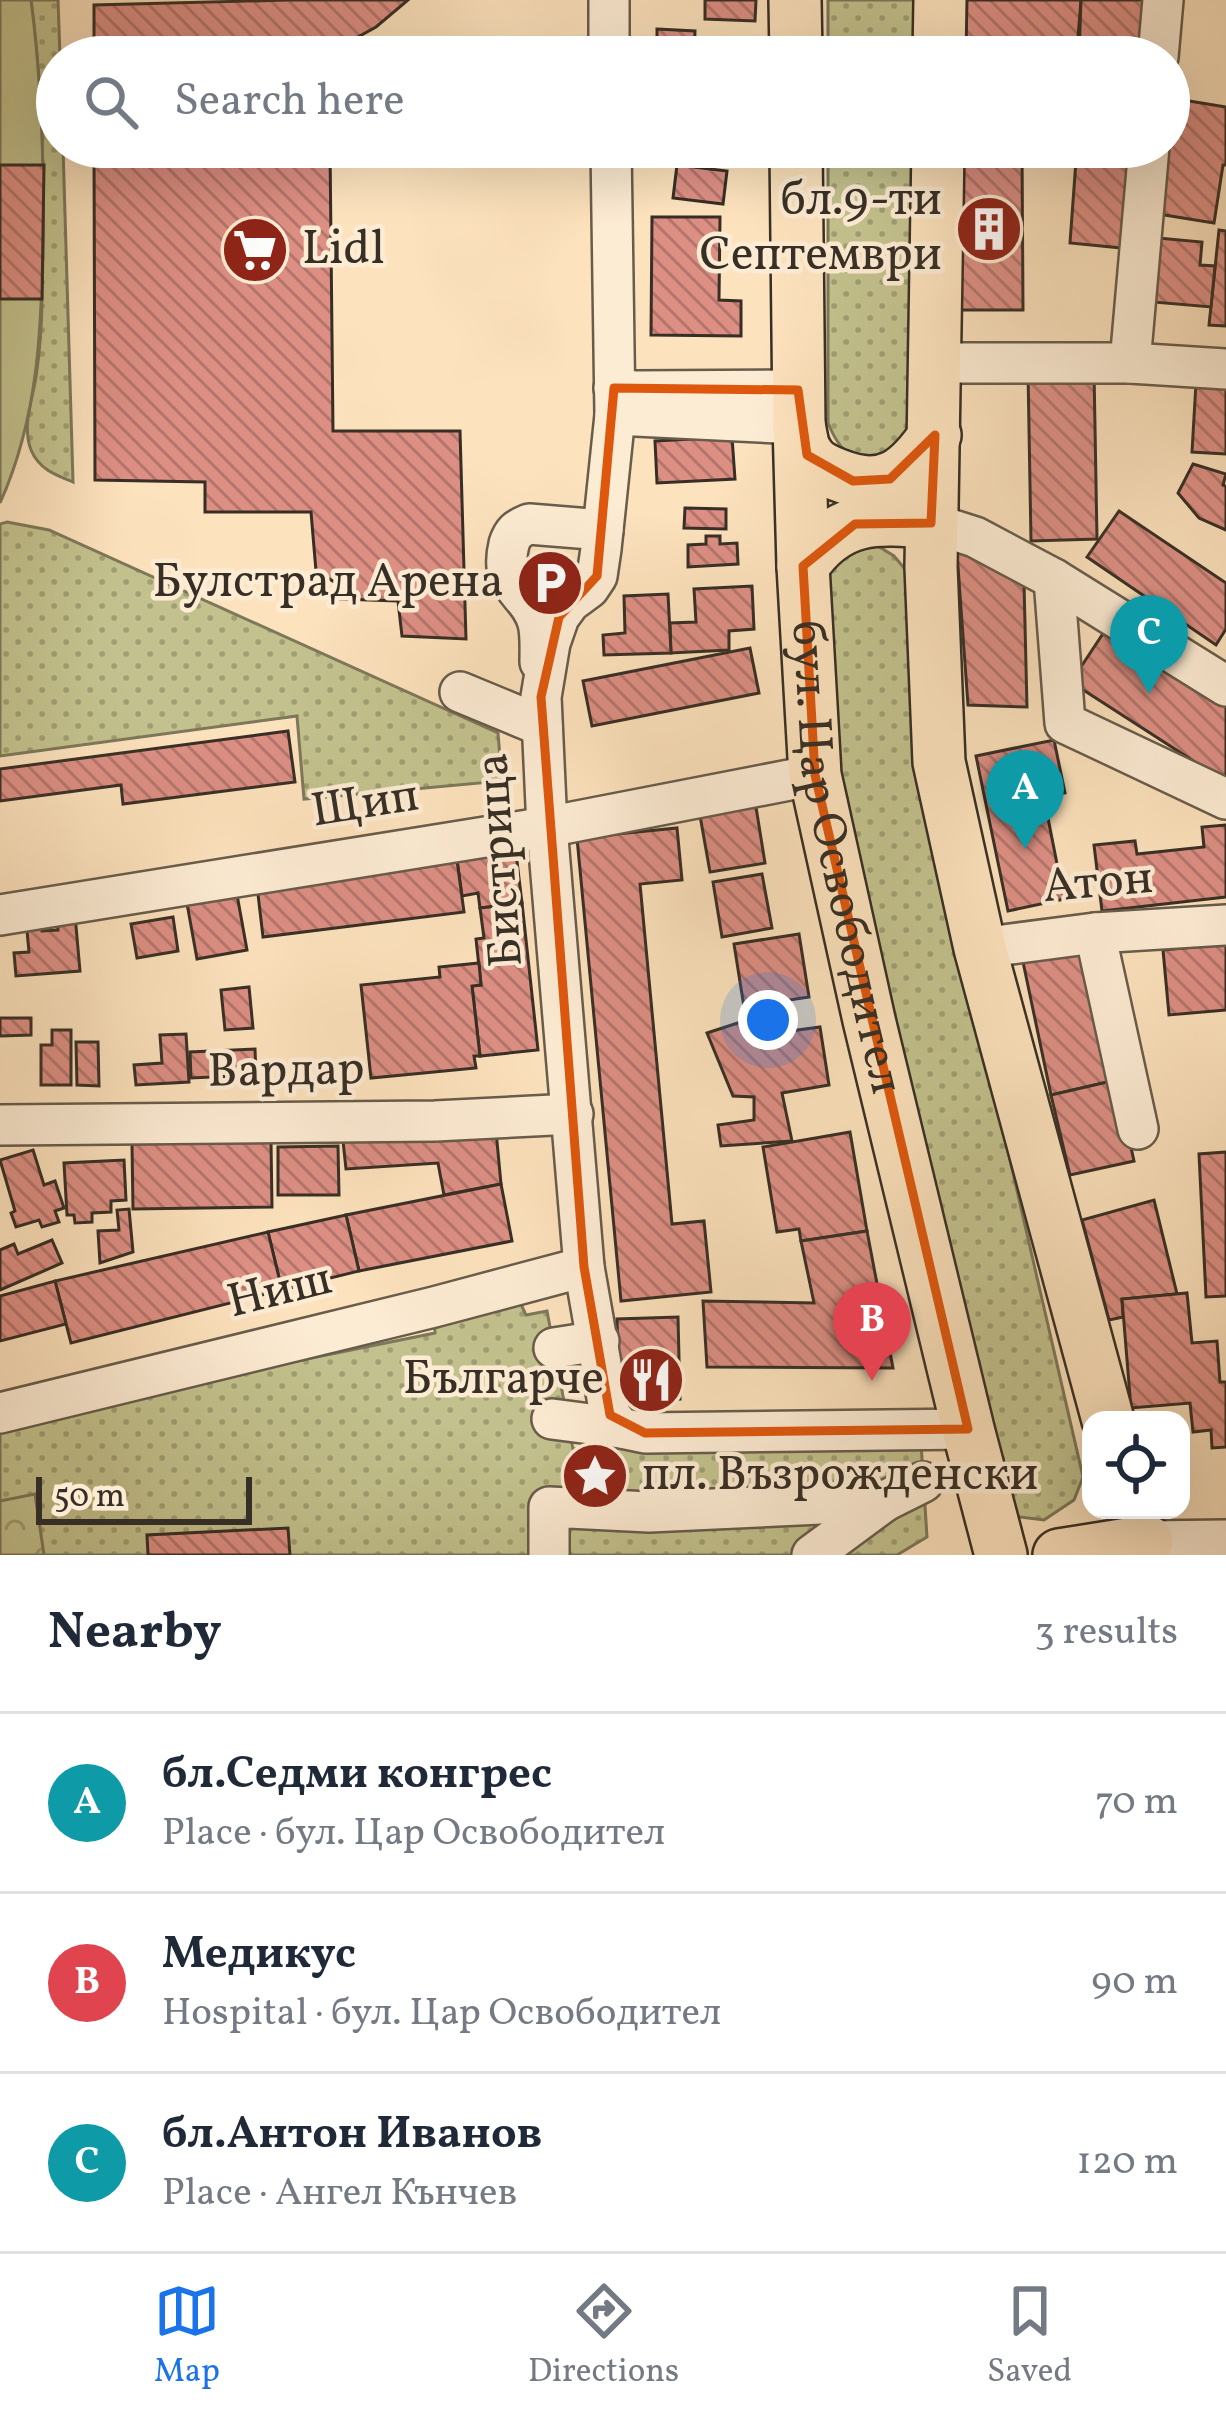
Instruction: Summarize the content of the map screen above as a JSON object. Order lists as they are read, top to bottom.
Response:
{
  "streets": {
    "main road": ["бул. Цар Освободител"],
    "street": [
      "Щип",
      "Бистрица",
      "Атон",
      "Вардар",
      "Ниш"
    ]
  },
  "crossings": [
    ["Щип", "бул. Цар Освободител"],
    ["Щип", "Бистрица"],
    ["Бистрица", "Вардар"],
    ["Бистрица", "Ниш"]
  ],
  "places": {
    "building": ["бл.9-ти Септември"],
    "supermarket": ["Lidl"],
    "parking": ["Булстрад Арена"],
    "restaurant": ["Българче"],
    "place": ["пл. Възрожденски"]
  },
  "scale_bar": "50 m",
  "page": {
    "search": "Search here",
    "pins": ["C", "A", "B"],
    "scale": "50 m",
    "heading": ["Nearby", "3 results"],
    "list": [
      {
        "mark": "A",
        "name": "бл.Седми конгрес",
        "note": "Place · бул. Цар Освободител",
        "value": "70 m"
      },
      {
        "mark": "B",
        "name": "Медикус",
        "note": "Hospital · бул. Цар Освободител",
        "value": "90 m"
      },
      {
        "mark": "C",
        "name": "бл.Антон Иванов",
        "note": "Place · Ангел Кънчев",
        "value": "120 m"
      }
    ],
    "nav": ["Map", "Directions", "Saved"]
  }
}
